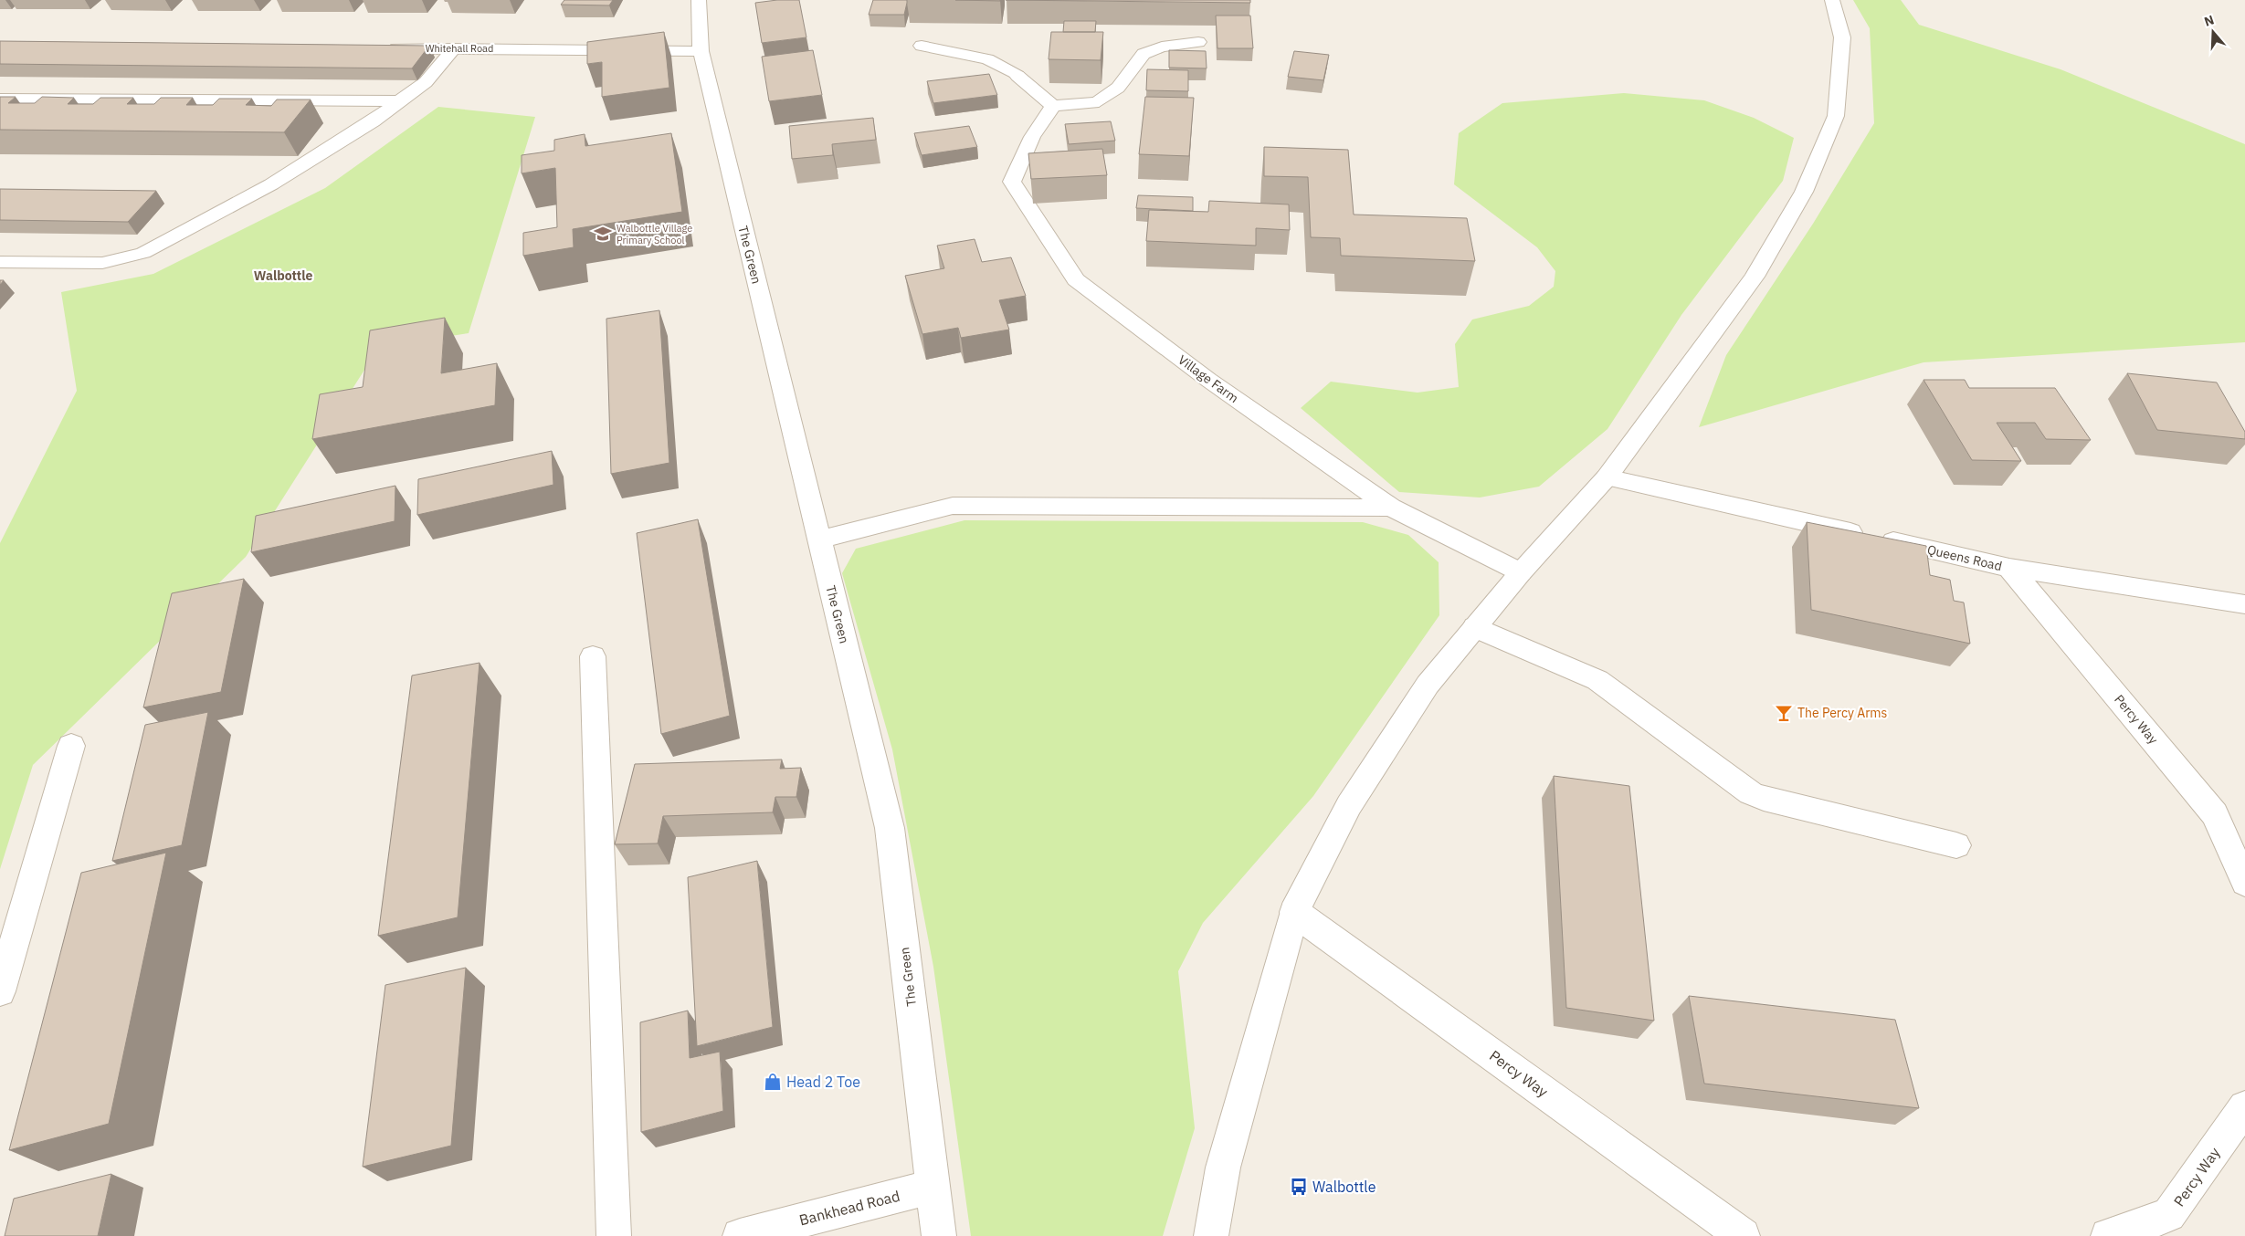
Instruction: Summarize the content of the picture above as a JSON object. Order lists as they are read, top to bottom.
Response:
{
  "streets": {
    "street": [
      "Whitehall Road",
      "The Green",
      "Village Farm",
      "Queens Road",
      "Percy Way",
      "Bankhead Road"
    ]
  },
  "crossings": [
    ["Whitehall Road", "The Green"],
    ["The Green", "Bankhead Road"],
    ["Queens Road", "Percy Way"]
  ],
  "districts": ["Walbottle"],
  "places": {
    "school or university": ["Walbottle Village Primary School"],
    "bar": ["The Percy Arms"],
    "shop": ["Head 2 Toe"],
    "bus stop": ["Walbottle"]
  },
  "north": "top"
}
